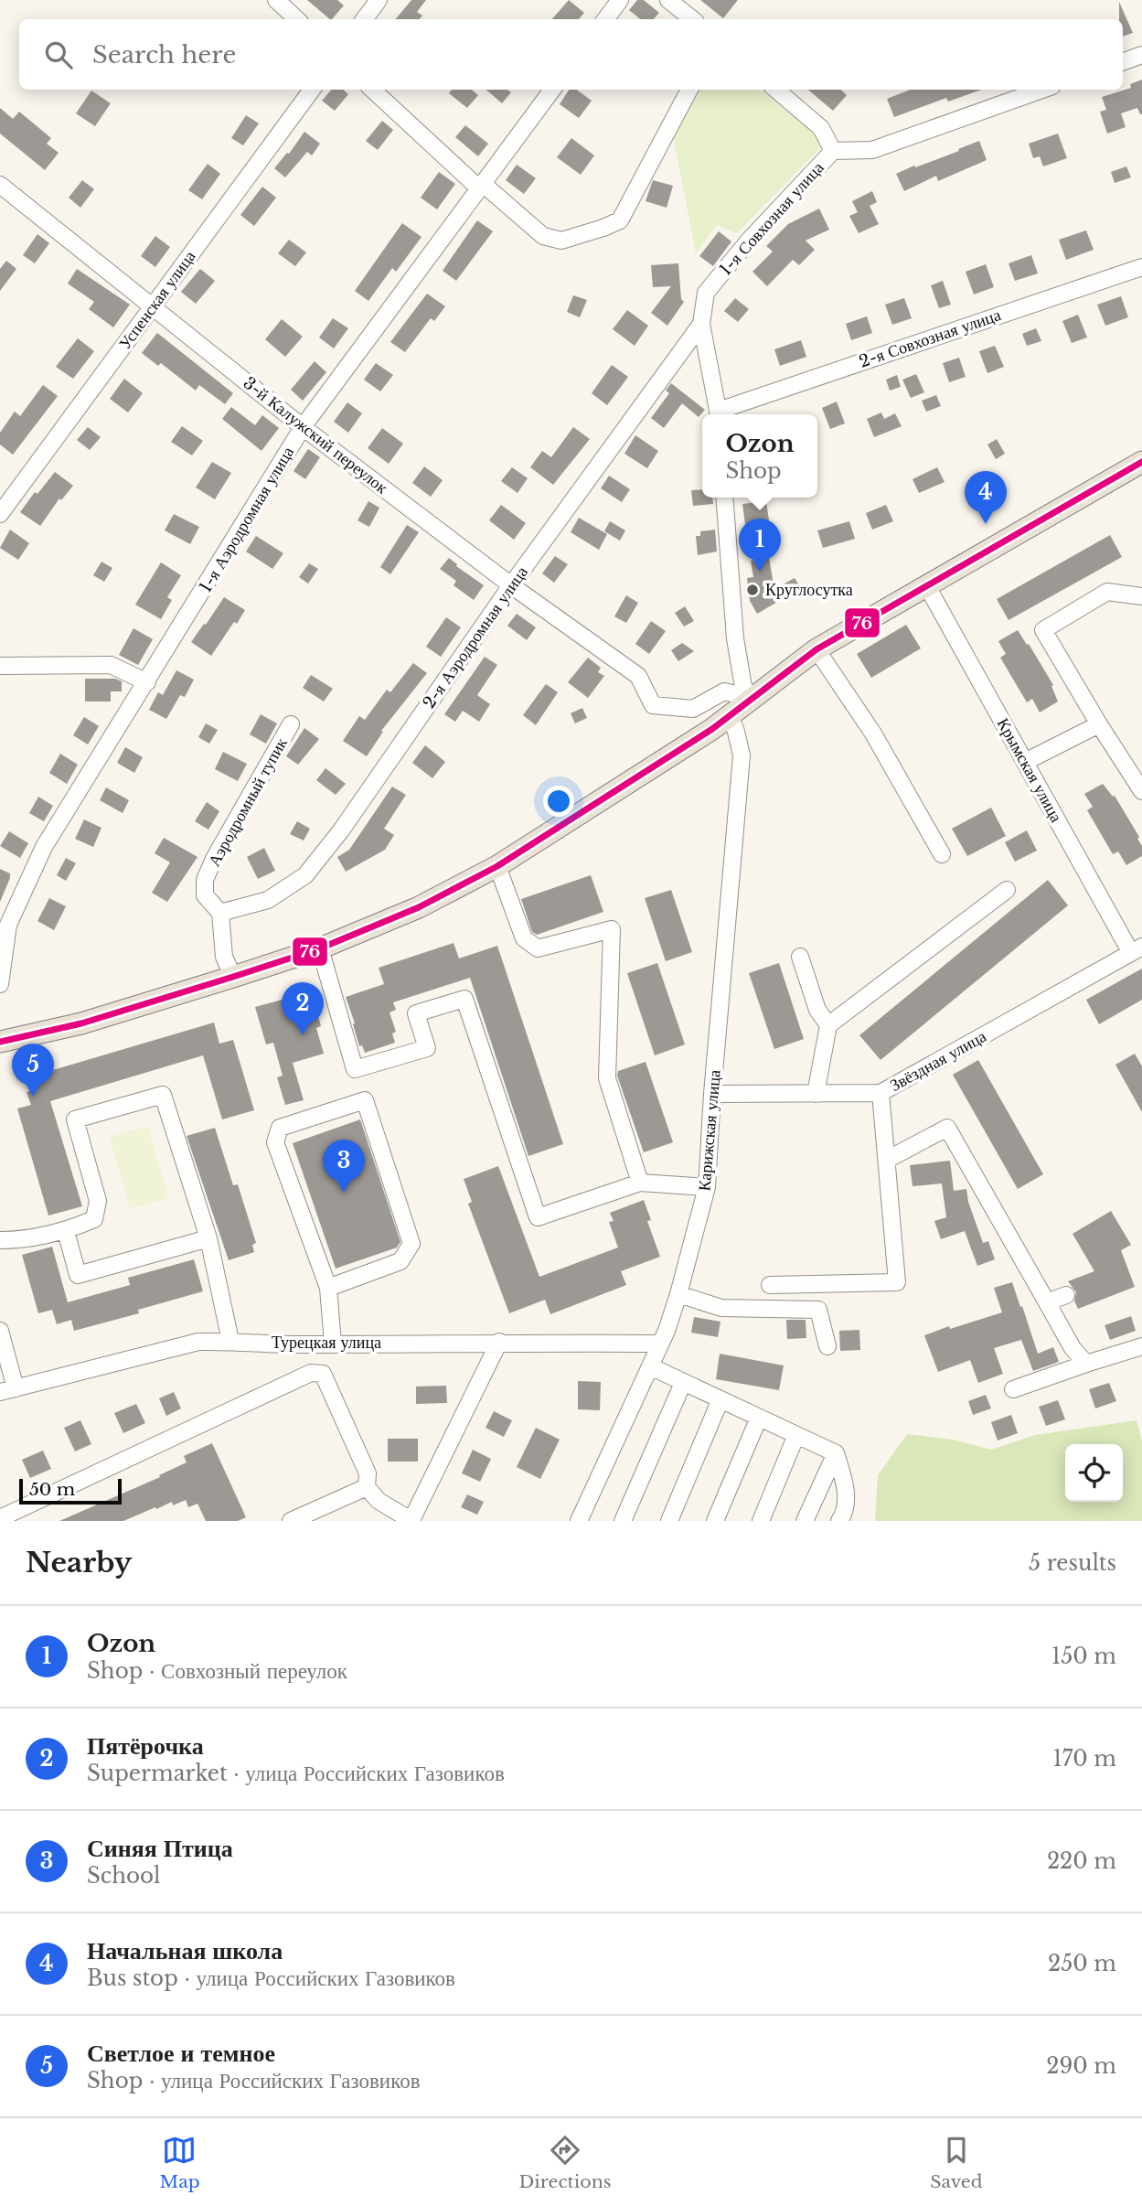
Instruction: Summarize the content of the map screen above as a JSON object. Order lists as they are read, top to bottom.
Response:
{
  "streets": {
    "street": [
      "1-я Совхозная улица",
      "Успенская улица",
      "2-я Совхозная улица",
      "3-й Калужский переулок",
      "1-я Аэродромная улица",
      "2-я Аэродромная улица",
      "Крымская улица",
      "Аэродромный тупик",
      "Звёздная улица",
      "Карижская улица",
      "Турецкая улица"
    ]
  },
  "crossings": [
    ["1-я Совхозная улица", "2-я Аэродромная улица"],
    ["Успенская улица", "3-й Калужский переулок"],
    ["3-й Калужский переулок", "1-я Аэродромная улица"],
    ["3-й Калужский переулок", "2-я Аэродромная улица"],
    ["2-я Аэродромная улица", "Аэродромный тупик"],
    ["Крымская улица", "Звёздная улица"],
    ["Звёздная улица", "Карижская улица"],
    ["Карижская улица", "Турецкая улица"]
  ],
  "places": ["Круглосутка"],
  "lines": ["transit line 76"],
  "scale_bar": "50 m",
  "page": {
    "search": "Search here",
    "popup": ["Ozon", "Shop"],
    "pins": [
      "4",
      "1",
      "2",
      "5",
      "3"
    ],
    "scale": "50 m",
    "heading": ["Nearby", "5 results"],
    "list": [
      {
        "mark": "1",
        "name": "Ozon",
        "note": "Shop · Совхозный переулок",
        "value": "150 m"
      },
      {
        "mark": "2",
        "name": "Пятёрочка",
        "note": "Supermarket · улица Российских Газовиков",
        "value": "170 m"
      },
      {
        "mark": "3",
        "name": "Синяя Птица",
        "note": "School",
        "value": "220 m"
      },
      {
        "mark": "4",
        "name": "Начальная школа",
        "note": "Bus stop · улица Российских Газовиков",
        "value": "250 m"
      },
      {
        "mark": "5",
        "name": "Светлое и темное",
        "note": "Shop · улица Российских Газовиков",
        "value": "290 m"
      }
    ],
    "nav": ["Map", "Directions", "Saved"]
  }
}
